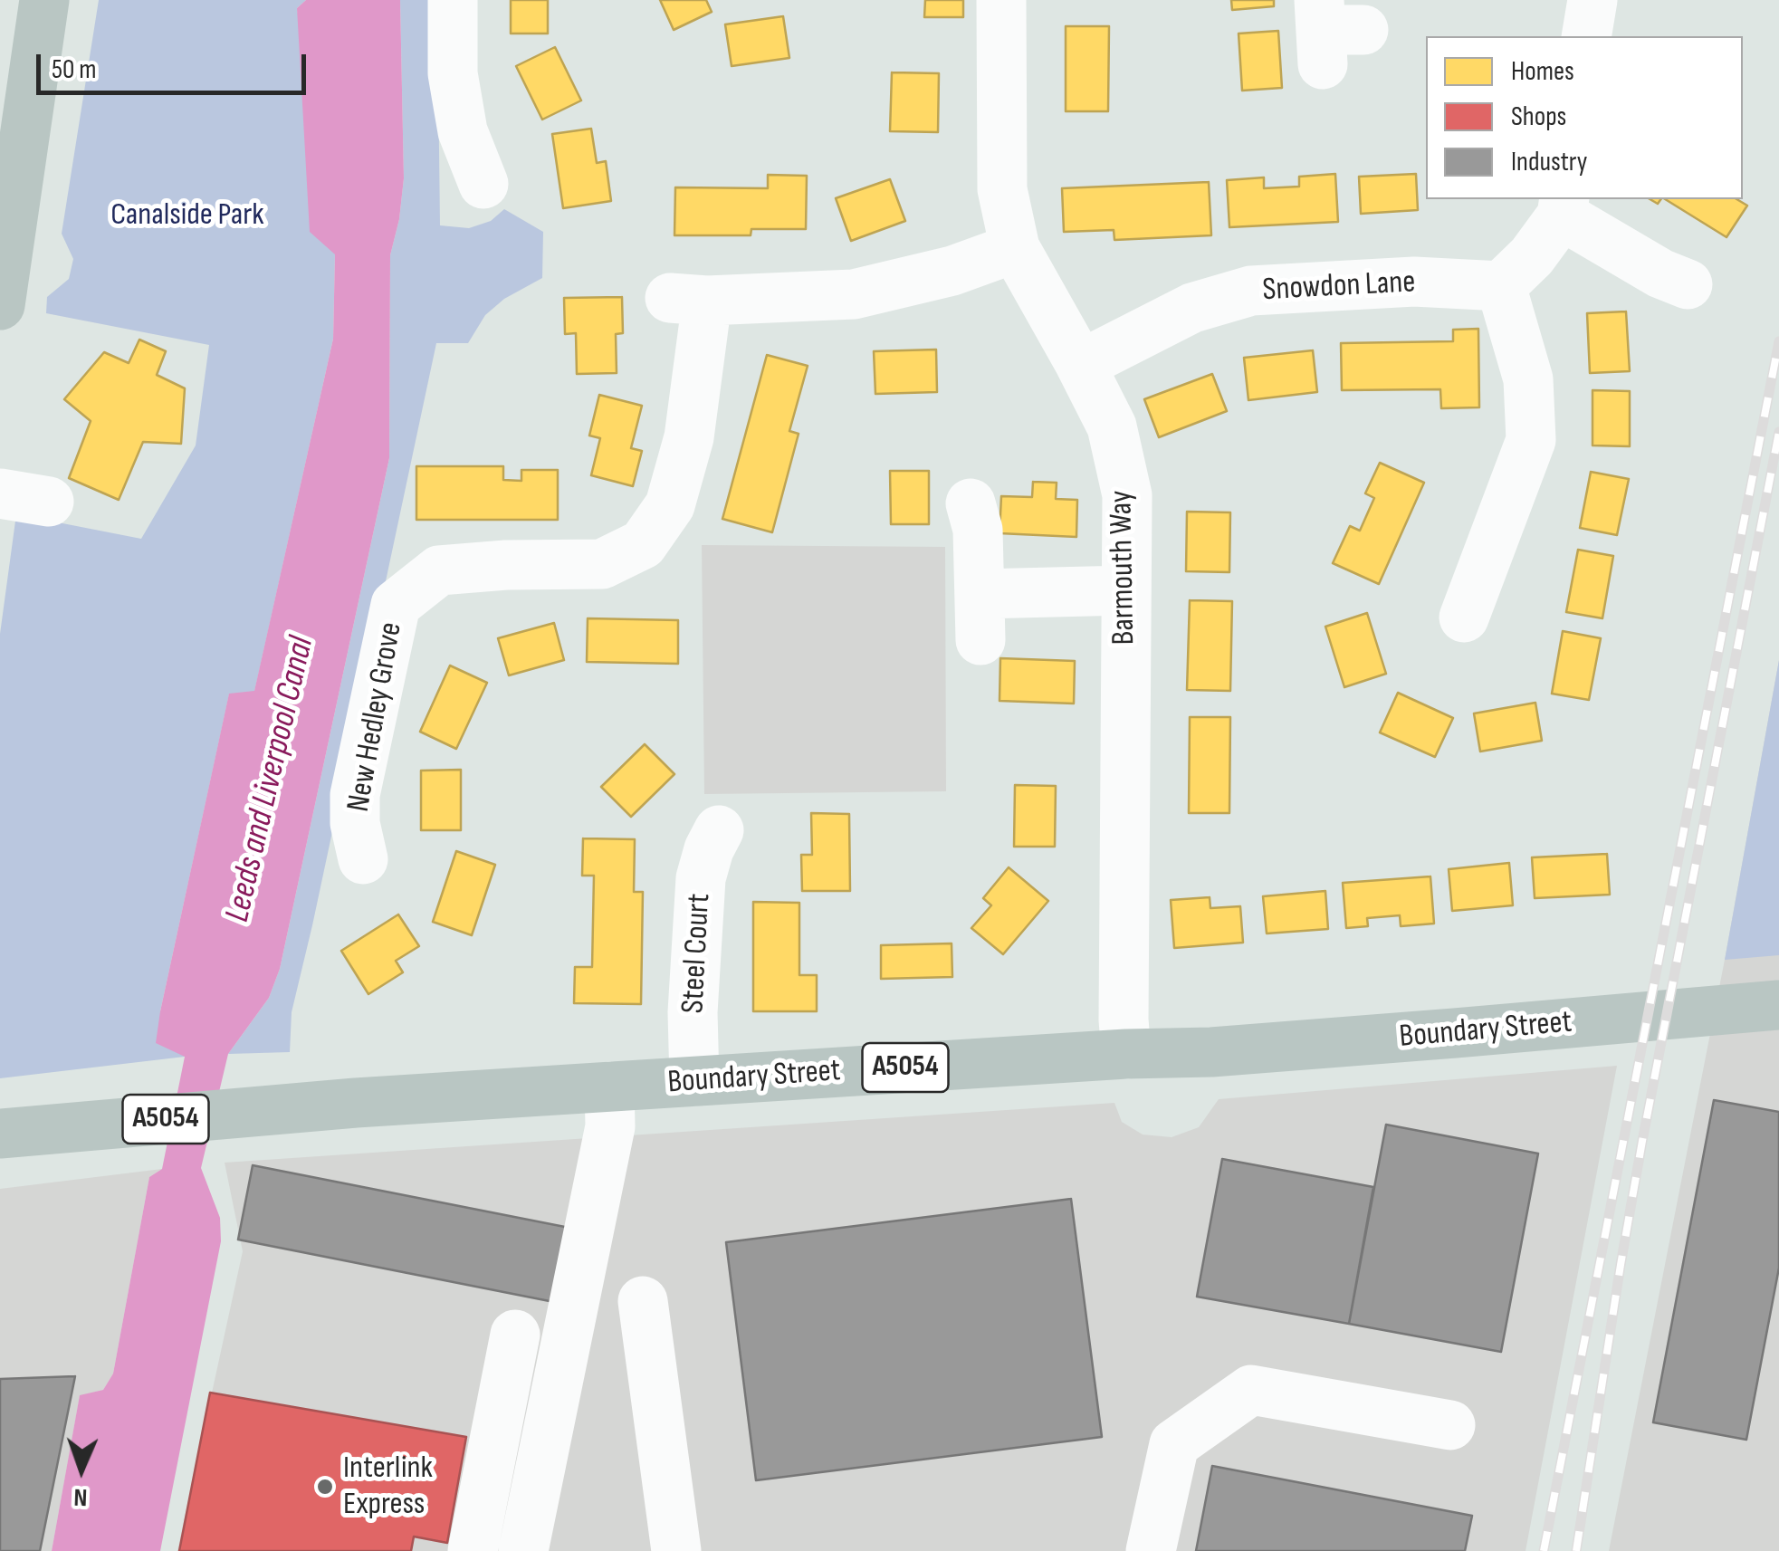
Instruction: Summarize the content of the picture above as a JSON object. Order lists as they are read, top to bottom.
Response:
{
  "streets": {
    "main road": ["Boundary Street", "A5054"],
    "street": [
      "Snowdon Lane",
      "Barmouth Way",
      "New Hedley Grove",
      "Steel Court"
    ]
  },
  "crossings": [
    ["Snowdon Lane", "Barmouth Way"],
    ["Barmouth Way", "New Hedley Grove"],
    ["Barmouth Way", "Boundary Street"],
    ["Steel Court", "Boundary Street"]
  ],
  "water": ["Leeds and Liverpool Canal"],
  "parks": ["Canalside Park"],
  "places": ["Interlink Express"],
  "legend": ["Homes", "Shops", "Industry"],
  "scale_bar": "50 m",
  "north": "bottom"
}
